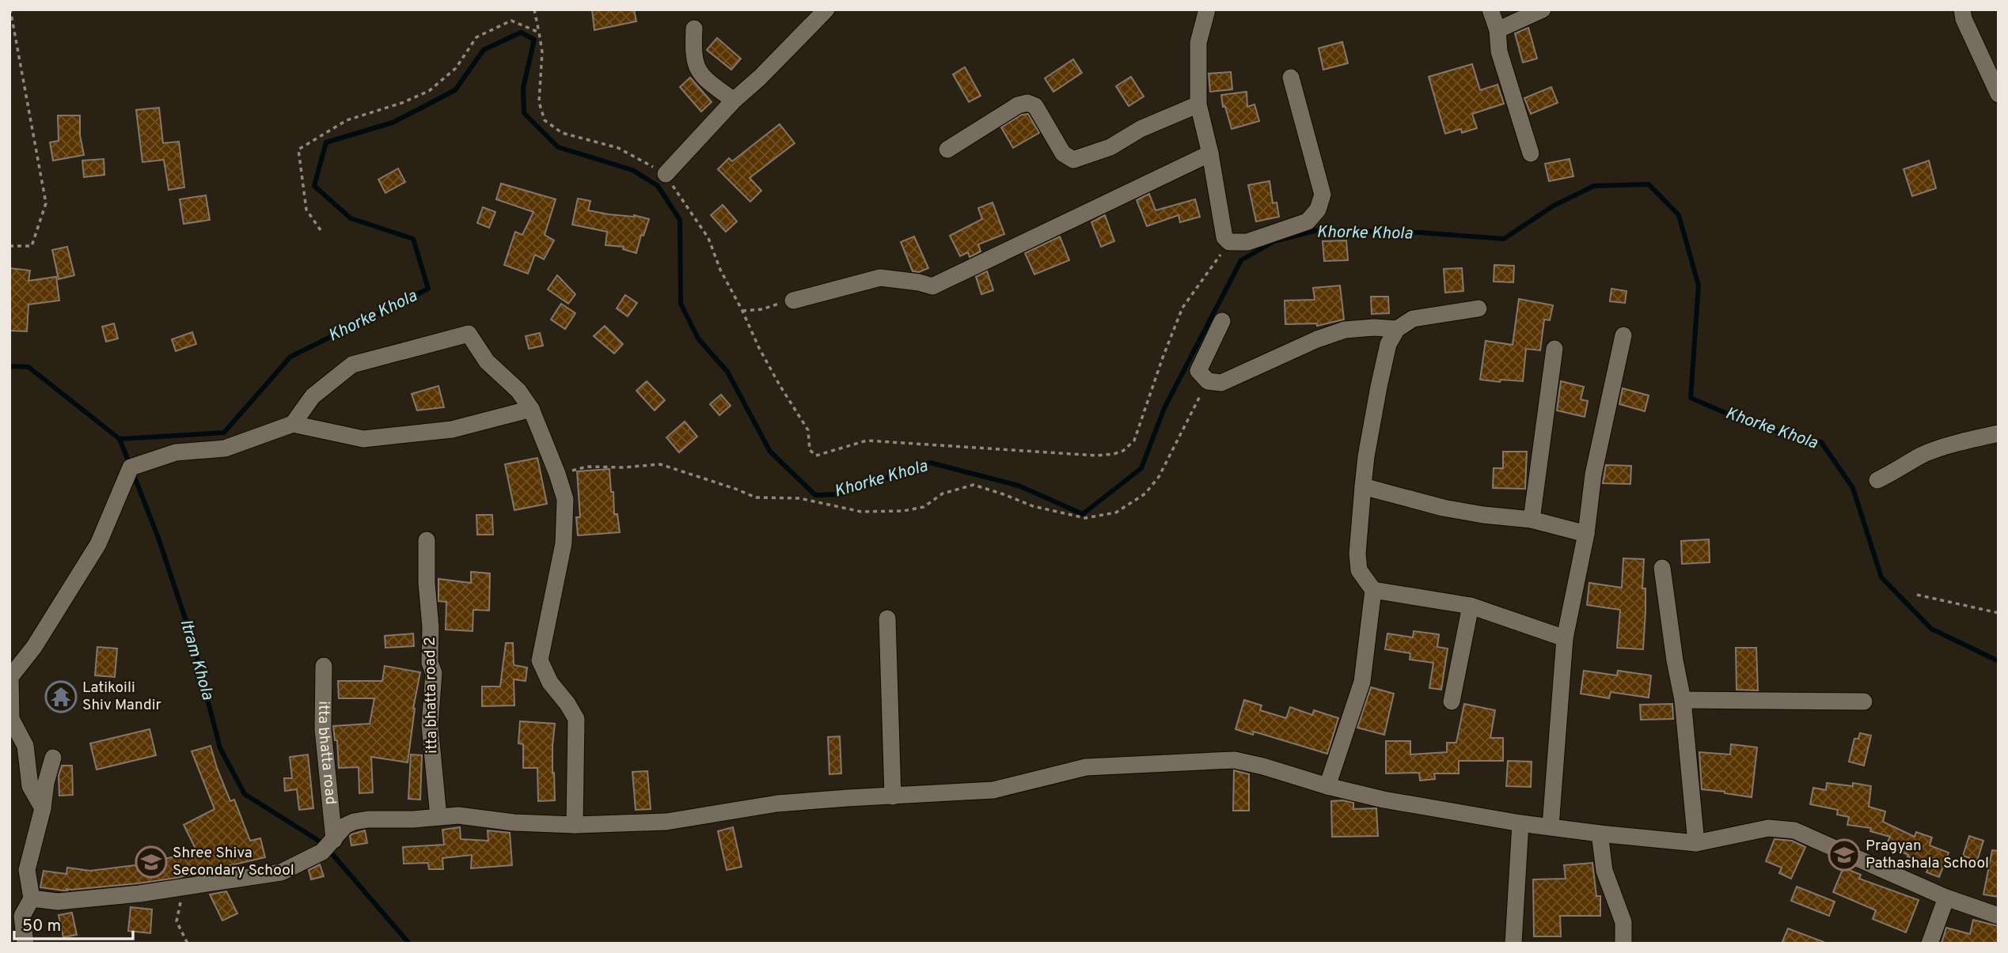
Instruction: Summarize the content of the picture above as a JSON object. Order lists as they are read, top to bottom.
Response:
{
  "streets": {
    "street": ["itta bhatta road 2", "itta bhatta road"]
  },
  "water": ["Khorke Khola", "Itram Khola"],
  "places": {
    "temple": ["Latikoili Shiv Mandir"],
    "school or university": ["Pragyan Pathashala School", "Shree Shiva Secondary School"]
  },
  "scale_bar": "50 m"
}
